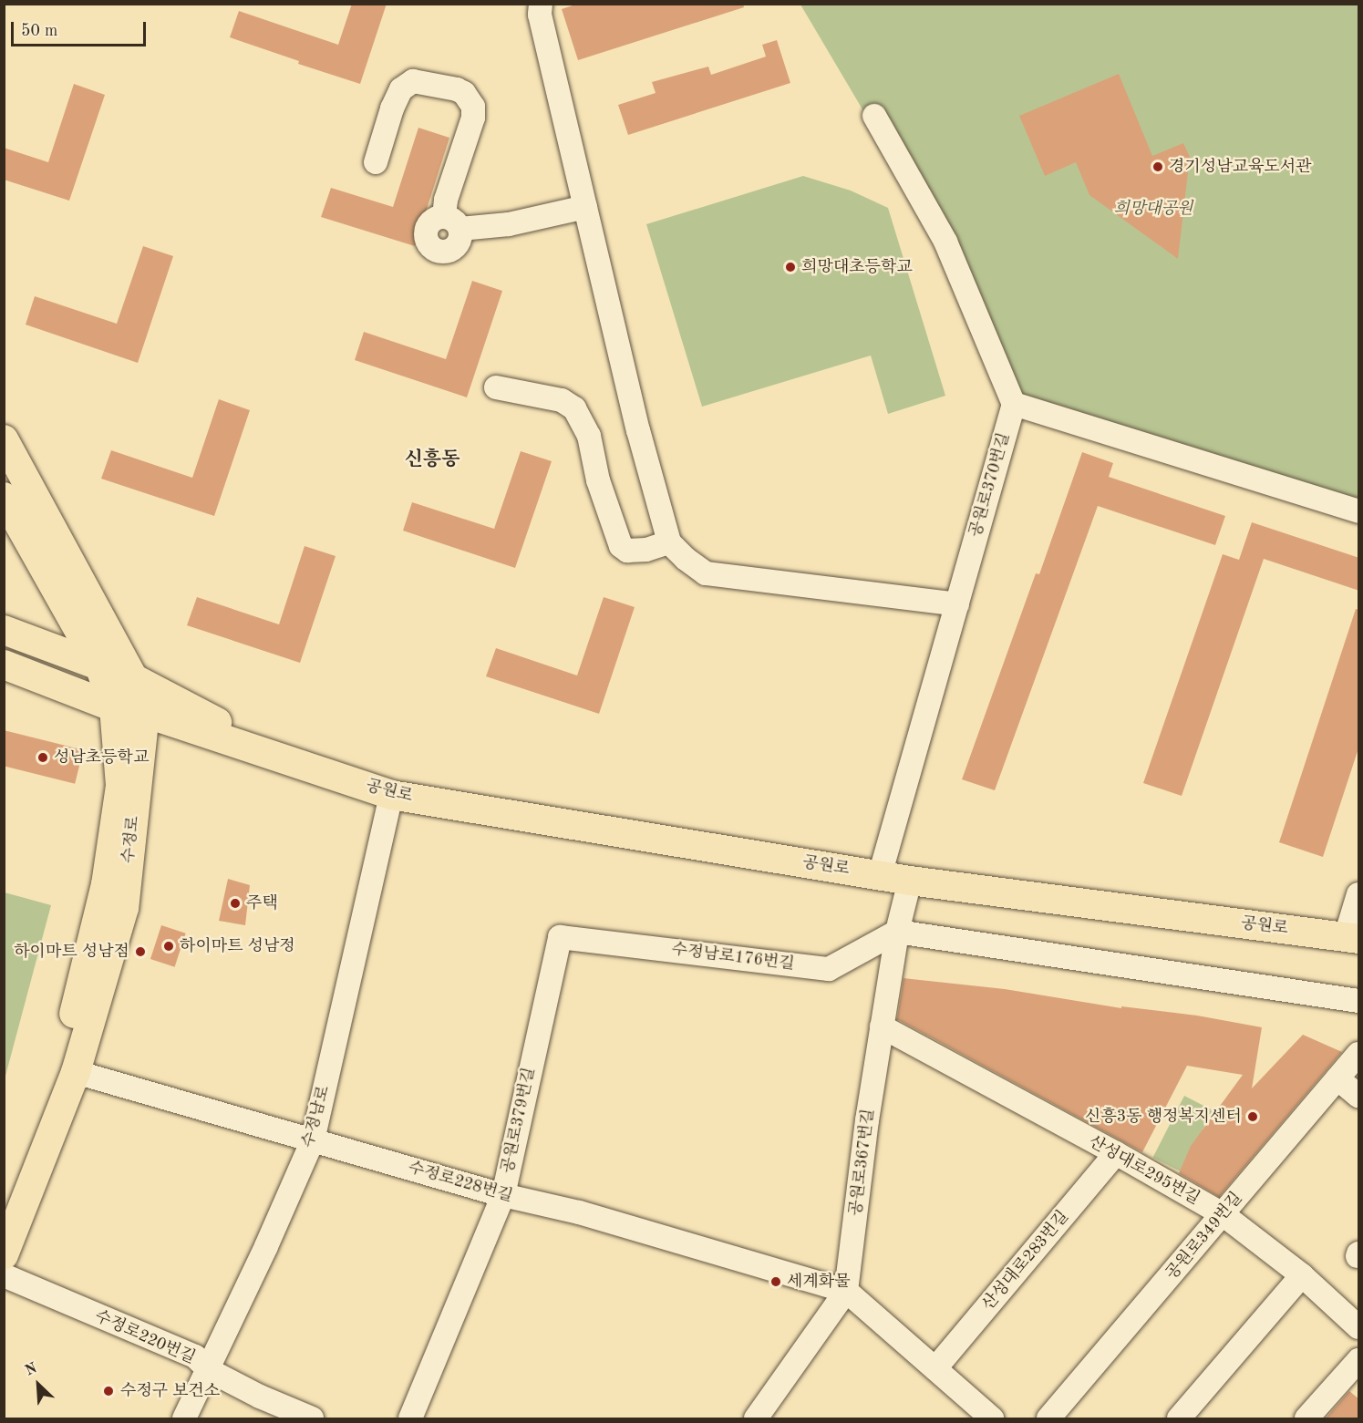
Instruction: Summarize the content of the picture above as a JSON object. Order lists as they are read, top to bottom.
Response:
{
  "streets": {
    "main road": ["공원로", "수정로"],
    "street": [
      "공원로370번길",
      "수정남로176번길",
      "수정남로",
      "공원로379번길",
      "공원로367번길",
      "산성대로295번길",
      "수정로228번길",
      "공원로349번길",
      "산성대로283번길",
      "수정로220번길"
    ]
  },
  "crossings": [
    ["공원로370번길", "공원로"],
    ["공원로", "수정로"],
    ["공원로", "수정남로"],
    ["공원로", "공원로367번길"],
    ["수정로", "수정로228번길"],
    ["수정남로176번길", "공원로379번길"],
    ["수정남로176번길", "공원로367번길"],
    ["수정남로", "수정로228번길"],
    ["수정남로", "수정로220번길"],
    ["공원로379번길", "수정로228번길"],
    ["공원로367번길", "산성대로295번길"],
    ["공원로367번길", "수정로228번길"],
    ["산성대로295번길", "공원로349번길"],
    ["산성대로295번길", "산성대로283번길"]
  ],
  "districts": ["신흥동"],
  "parks": ["희망대공원"],
  "places": [
    "경기성남교육도서관",
    "희망대초등학교",
    "성남초등학교",
    "주택",
    "하이마트 성남정",
    "하이마트 성남점",
    "신흥3동 행정복지센터",
    "세계화물",
    "수정구 보건소"
  ],
  "scale_bar": "50 m",
  "north": "top left"
}
